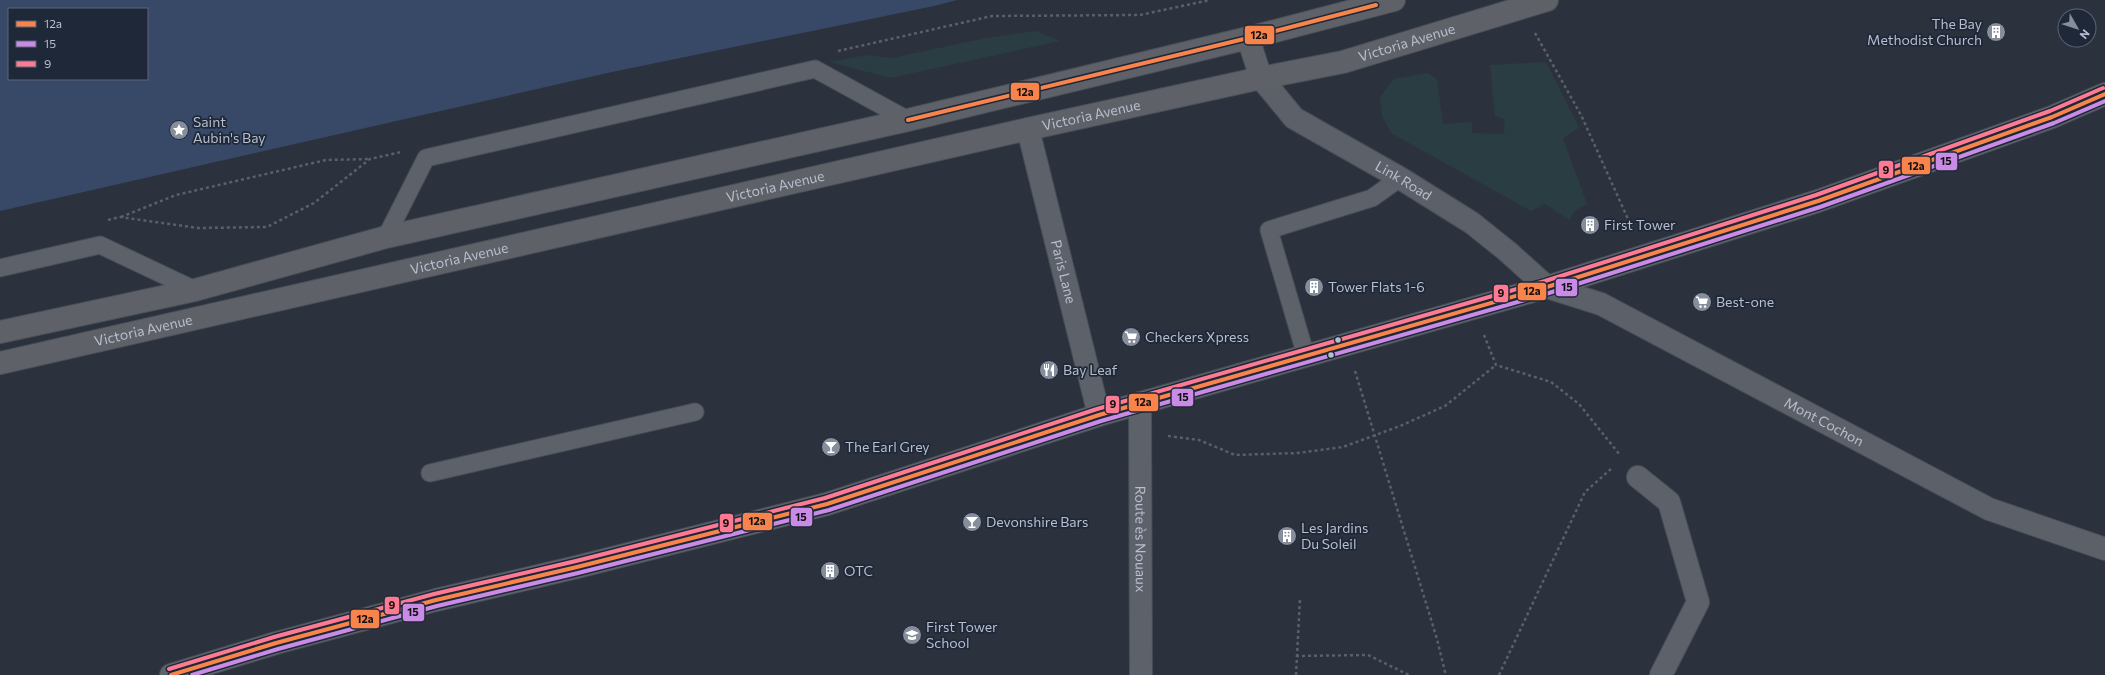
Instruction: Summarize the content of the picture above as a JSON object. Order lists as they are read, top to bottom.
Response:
{
  "streets": {
    "highway": ["Victoria Avenue"],
    "main road": ["Link Road", "Mont Cochon"],
    "street": ["Paris Lane", "Route ès Nouaux"]
  },
  "crossings": [
    ["Victoria Avenue", "Link Road"],
    ["Victoria Avenue", "Paris Lane"],
    ["Link Road", "Mont Cochon"]
  ],
  "places": {
    "building": [
      "The Bay Methodist Church",
      "First Tower",
      "Tower Flats 1-6",
      "Les Jardins Du Soleil",
      "OTC"
    ],
    "place": ["Saint Aubin's Bay"],
    "supermarket": ["Best-one", "Checkers Xpress"],
    "restaurant": ["Bay Leaf"],
    "bar": ["The Earl Grey", "Devonshire Bars"],
    "school or university": ["First Tower School"]
  },
  "lines": ["transit line 12a", "transit line 9", "transit line 15"],
  "legend": ["12a", "15", "9"],
  "north": "bottom right"
}
